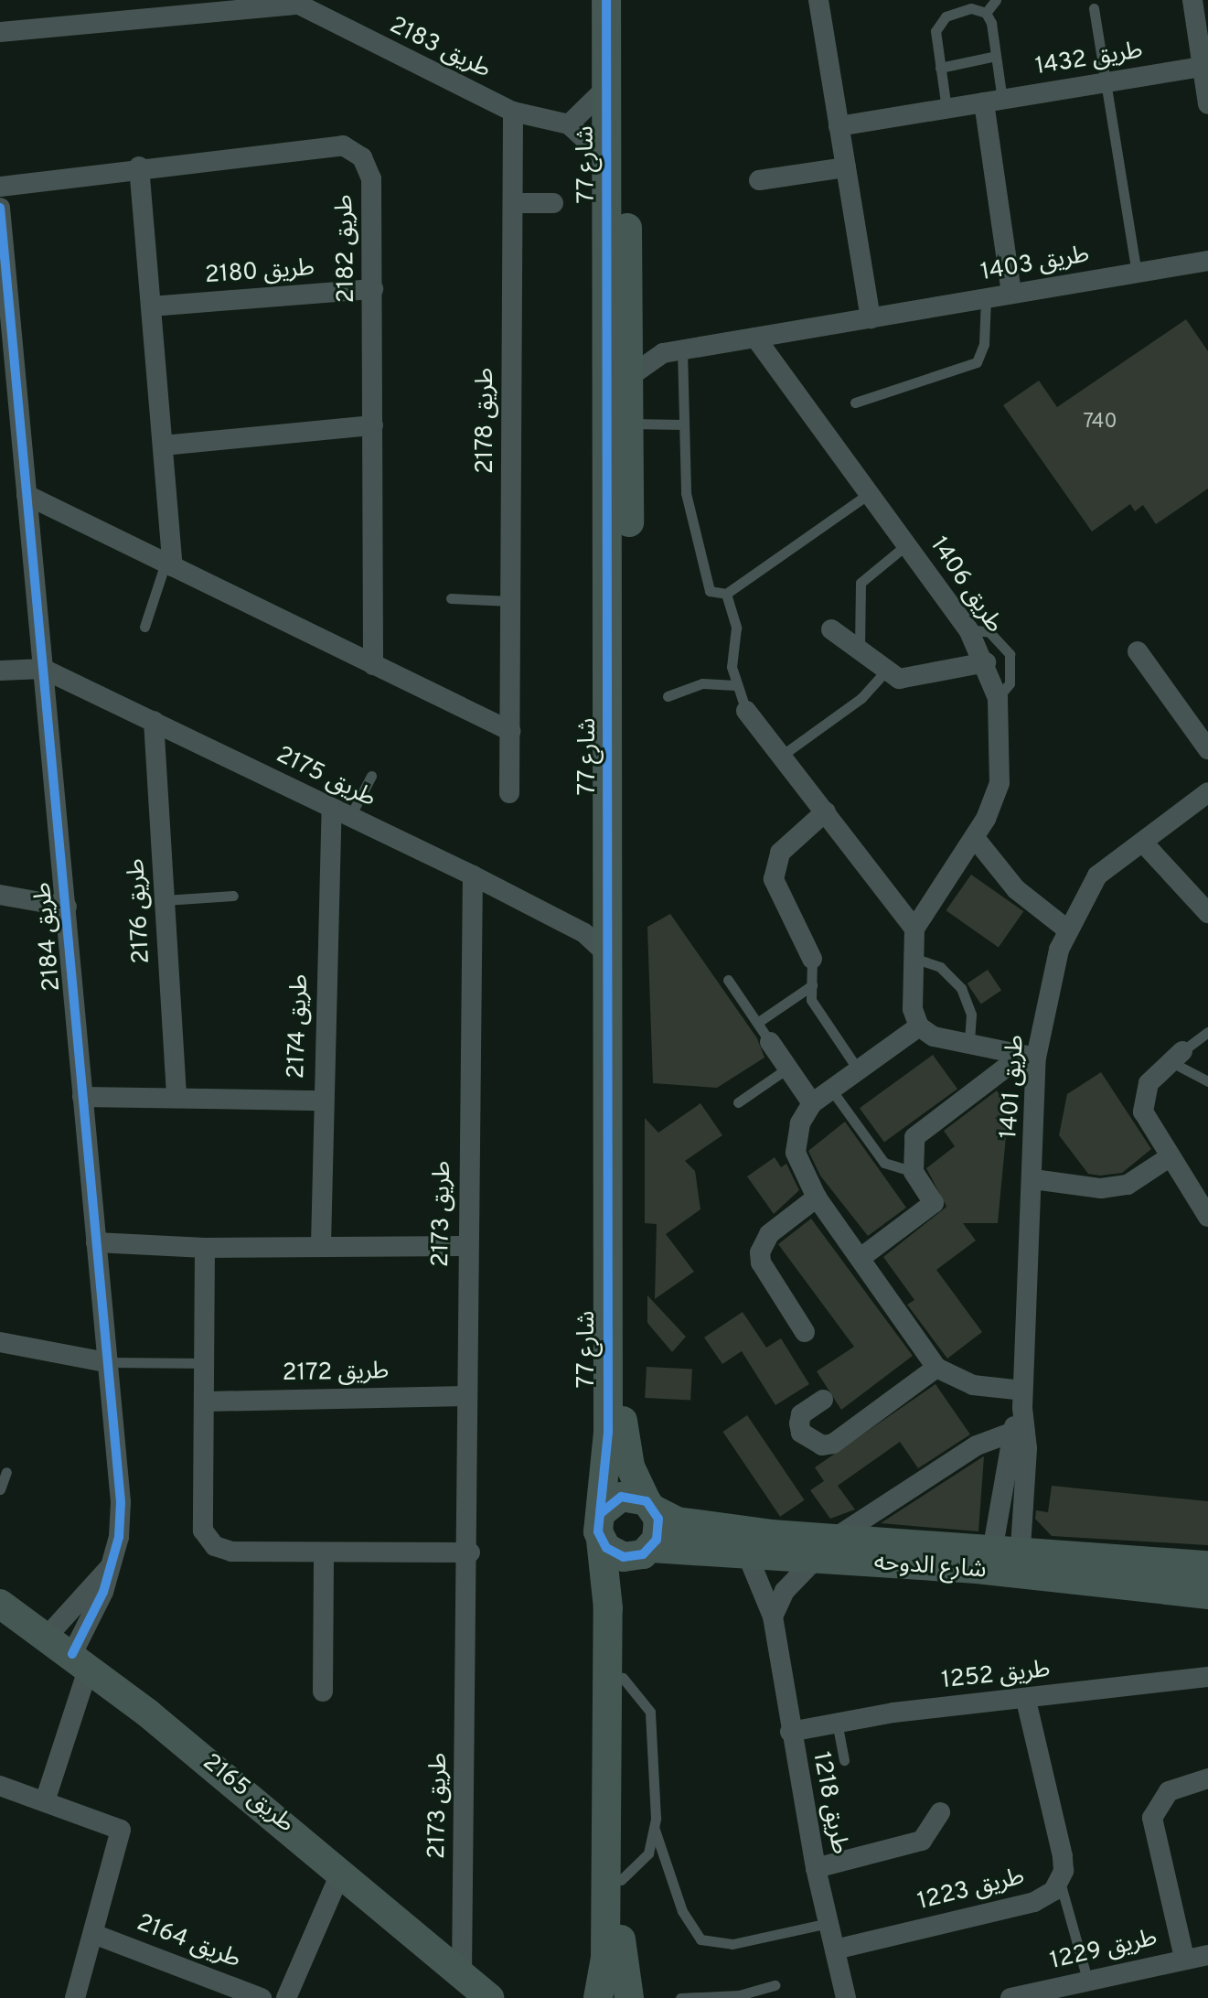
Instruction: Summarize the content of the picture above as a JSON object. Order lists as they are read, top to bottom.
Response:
{
  "streets": {
    "street": [
      "طريق 2183",
      "طريق 1432",
      "شارع 77",
      "طريق 2182",
      "طريق 1403",
      "طريق 2180",
      "طريق 2178",
      "طريق 1406",
      "طريق 2175",
      "طريق 2176",
      "طريق 2184",
      "طريق 2174",
      "طريق 1401",
      "طريق 2173",
      "طريق 2172",
      "شارع الدوحه",
      "طريق 1252",
      "طريق 2165",
      "طريق 1218",
      "طريق 1223",
      "طريق 2164",
      "طريق 1229"
    ]
  },
  "crossings": [
    ["طريق 2183", "شارع 77"],
    ["طريق 2183", "طريق 2178"],
    ["شارع 77", "طريق 1403"],
    ["شارع 77", "طريق 2175"],
    ["شارع 77", "شارع الدوحه"],
    ["طريق 2182", "طريق 2180"],
    ["طريق 1403", "طريق 1406"],
    ["طريق 2175", "طريق 2176"],
    ["طريق 2175", "طريق 2184"],
    ["طريق 2175", "طريق 2174"],
    ["طريق 2175", "طريق 2173"],
    ["طريق 2184", "طريق 2165"],
    ["طريق 1401", "شارع الدوحه"],
    ["طريق 2173", "طريق 2172"],
    ["طريق 2173", "طريق 2165"],
    ["شارع الدوحه", "طريق 1218"],
    ["طريق 1252", "طريق 1218"],
    ["طريق 1252", "طريق 1223"],
    ["طريق 1218", "طريق 1223"]
  ],
  "house_numbers": ["740"]
}
